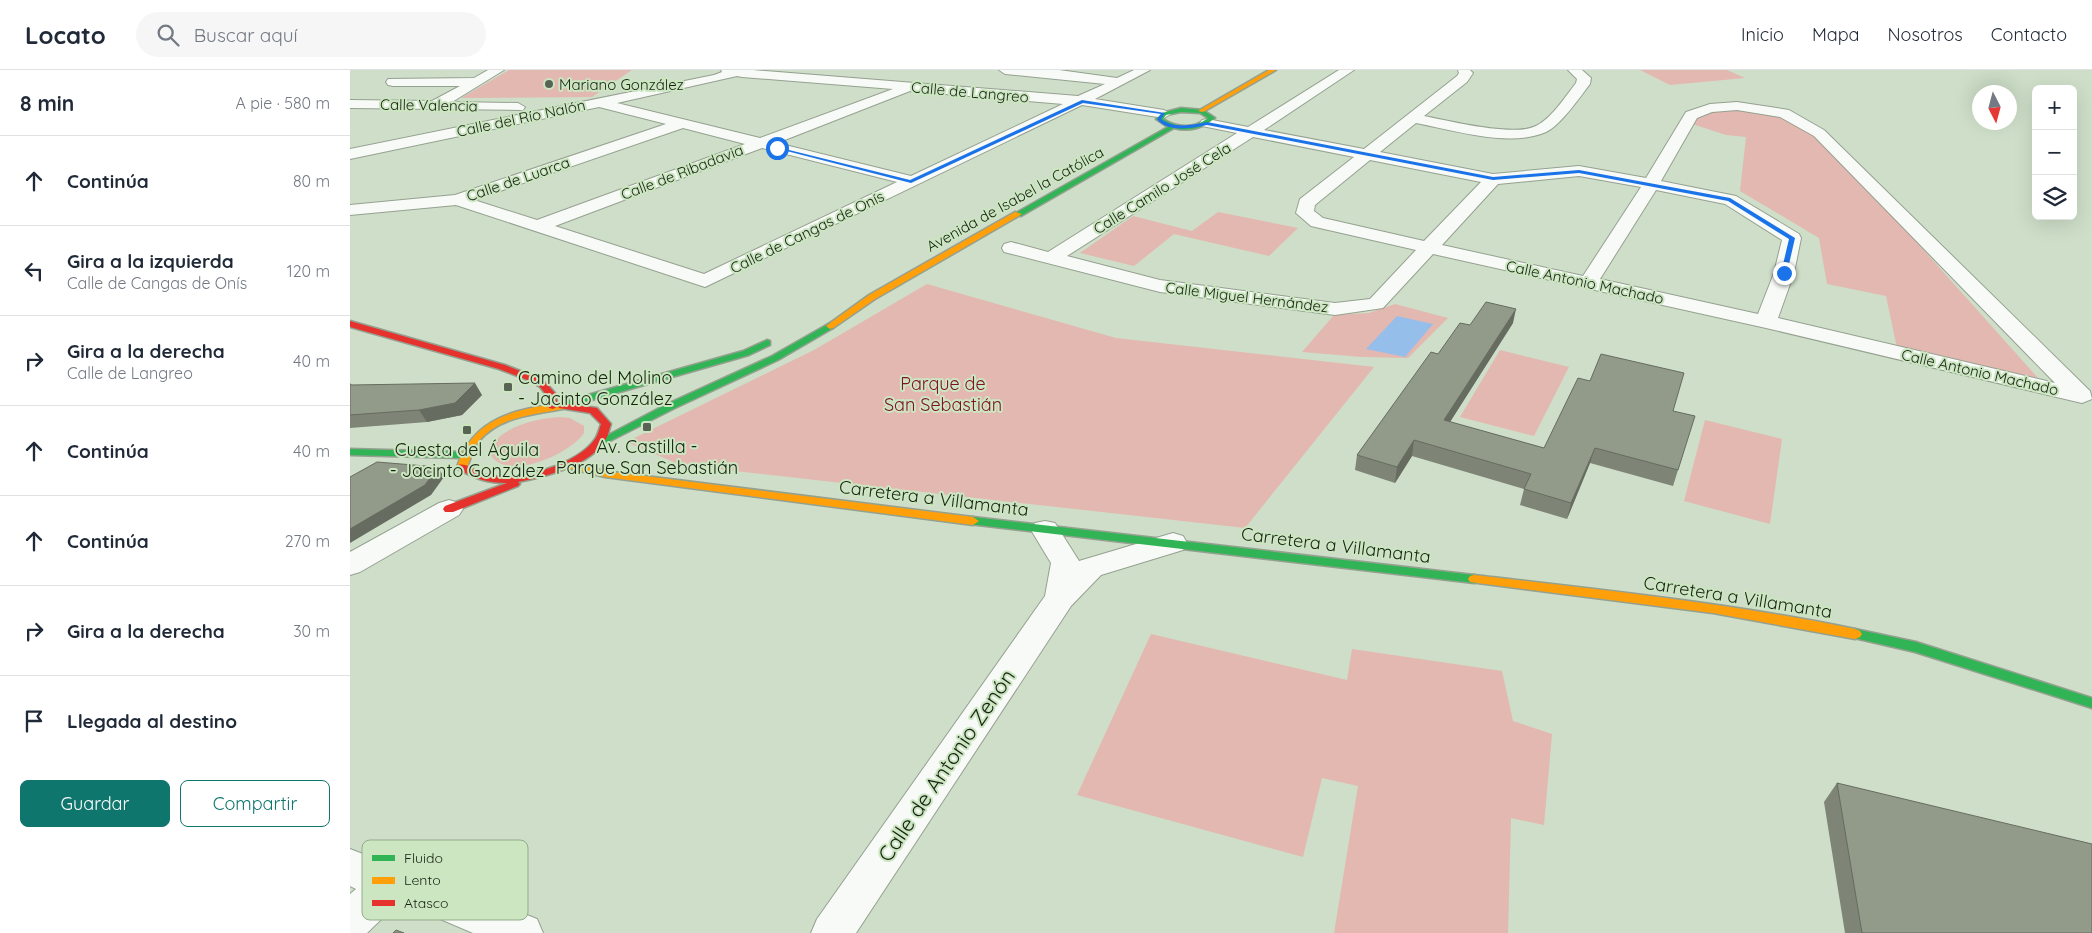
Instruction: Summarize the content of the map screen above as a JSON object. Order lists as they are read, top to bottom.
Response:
{
  "streets": {
    "street": [
      "Calle de Langreo",
      "Calle Valencia",
      "Calle del Río Nalón",
      "Calle de Ribadavia",
      "Calle de Luarca",
      "Calle Camilo José Cela",
      "Avenida de Isabel la Católica",
      "Calle de Cangas de Onís",
      "Calle Antonio Machado",
      "Calle Miguel Hernández",
      "Carretera a Villamanta",
      "Calle de Antonio Zenón"
    ]
  },
  "crossings": [
    ["Calle de Langreo", "Calle del Río Nalón"],
    ["Calle de Langreo", "Calle de Ribadavia"],
    ["Calle de Langreo", "Calle de Cangas de Onís"],
    ["Calle Valencia", "Calle del Río Nalón"],
    ["Calle de Ribadavia", "Calle de Cangas de Onís"],
    ["Calle de Luarca", "Calle de Cangas de Onís"],
    ["Calle Camilo José Cela", "Calle Miguel Hernández"],
    ["Avenida de Isabel la Católica", "Carretera a Villamanta"],
    ["Calle Antonio Machado", "Calle Miguel Hernández"],
    ["Carretera a Villamanta", "Calle de Antonio Zenón"]
  ],
  "parks": ["Parque de San Sebastián"],
  "places": {
    "other": ["Mariano González"],
    "transit": ["Camino del Molino - Jacinto González", "Av. Castilla - Parque San Sebastián", "Cuesta del Águila - Jacinto González"]
  },
  "legend": ["Fluido", "Lento", "Atasco"],
  "north": "bottom",
  "page": {
    "header": "Locato",
    "search": "Buscar aquí",
    "nav": [
      "Inicio",
      "Mapa",
      "Nosotros",
      "Contacto"
    ],
    "heading": ["8 min", "A pie · 580 m"],
    "map_buttons": ["+", "−"],
    "list": [
      ["Continúa", "80 m"],
      ["Gira a la izquierda", "Calle de Cangas de Onís", "120 m"],
      ["Gira a la derecha", "Calle de Langreo", "40 m"],
      ["Continúa", "40 m"],
      ["Continúa", "270 m"],
      ["Gira a la derecha", "30 m"],
      "Llegada al destino"
    ],
    "buttons": ["Guardar", "Compartir"]
  }
}
